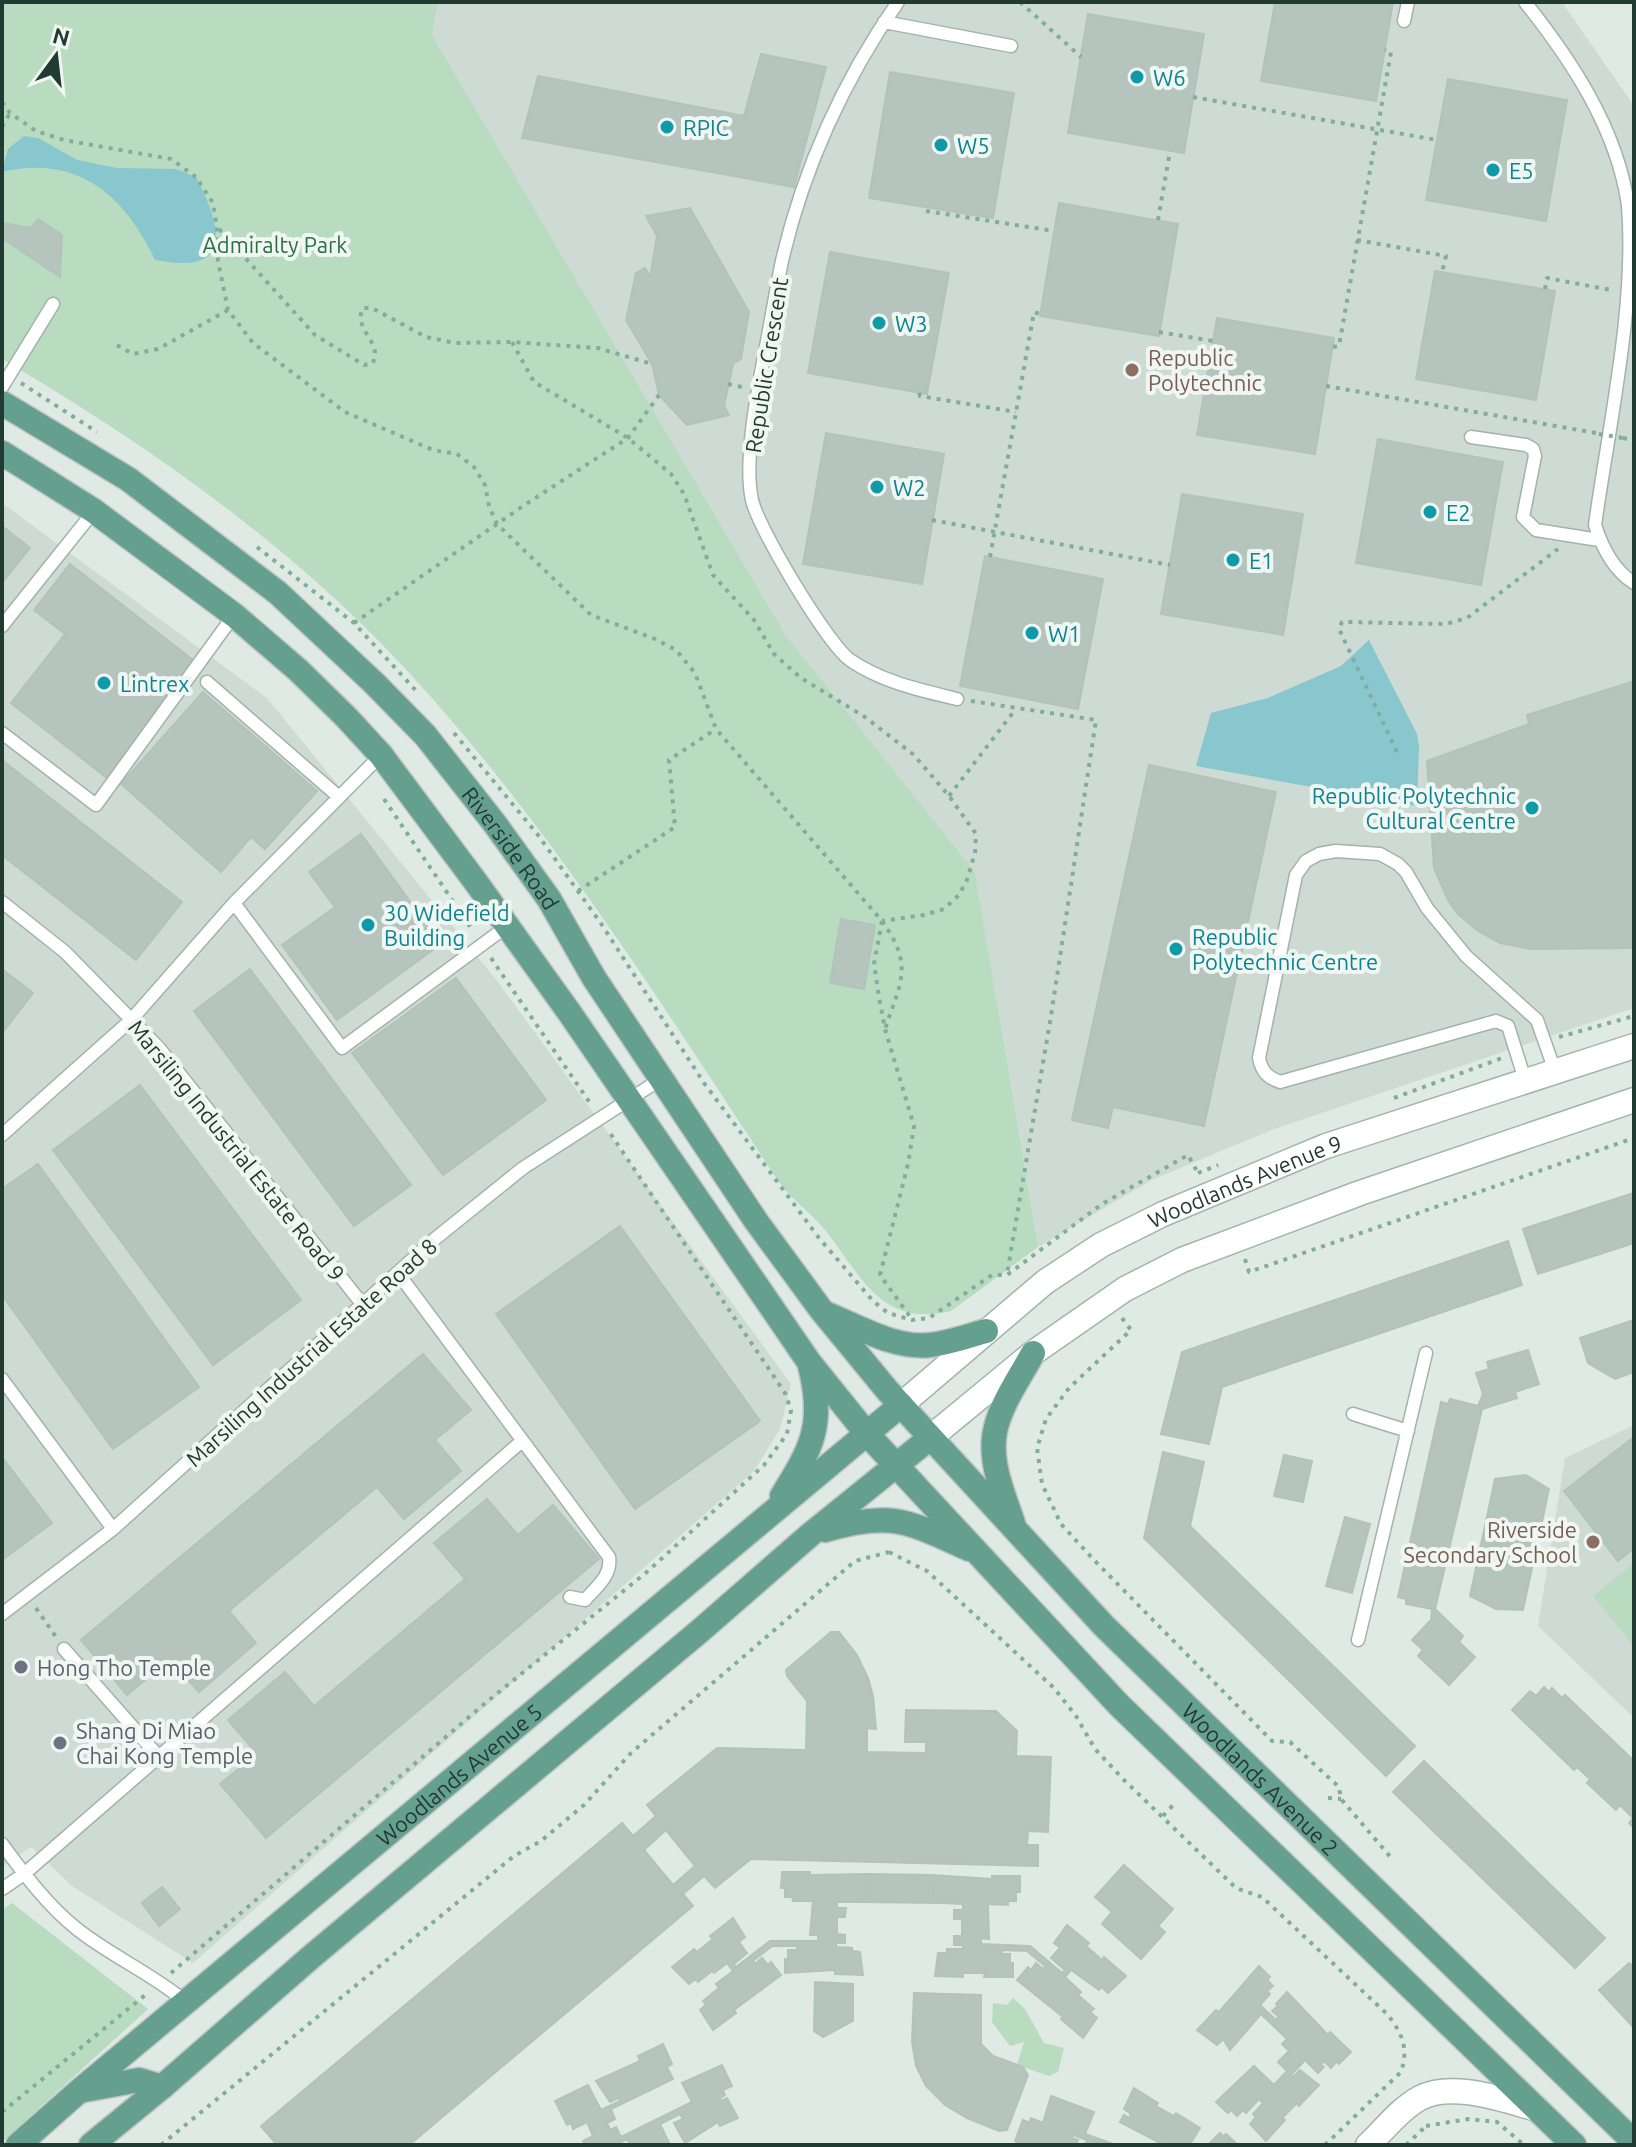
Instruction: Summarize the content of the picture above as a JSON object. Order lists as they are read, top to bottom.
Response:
{
  "streets": {
    "main road": [
      "Riverside Road",
      "Woodlands Avenue 9",
      "Woodlands Avenue 5",
      "Woodlands Avenue 2"
    ],
    "lane": ["Republic Crescent", "Marsiling Industrial Estate Road 9", "Marsiling Industrial Estate Road 8"]
  },
  "crossings": [
    ["Riverside Road", "Woodlands Avenue 9"],
    ["Riverside Road", "Marsiling Industrial Estate Road 8"],
    ["Riverside Road", "Woodlands Avenue 5"],
    ["Riverside Road", "Woodlands Avenue 2"],
    ["Marsiling Industrial Estate Road 9", "Marsiling Industrial Estate Road 8"],
    ["Woodlands Avenue 9", "Woodlands Avenue 5"],
    ["Woodlands Avenue 9", "Woodlands Avenue 2"],
    ["Woodlands Avenue 5", "Woodlands Avenue 2"]
  ],
  "parks": ["Admiralty Park"],
  "places": [
    "W6",
    "RPIC",
    "W5",
    "E5",
    "W3",
    "Republic Polytechnic",
    "W2",
    "E2",
    "E1",
    "W1",
    "Lintrex",
    "Republic Polytechnic Cultural Centre",
    "30 Widefield Building",
    "Republic Polytechnic Centre",
    "Riverside Secondary School",
    "Hong Tho Temple",
    "Shang Di Miao Chai Kong Temple"
  ],
  "north": "top"
}
